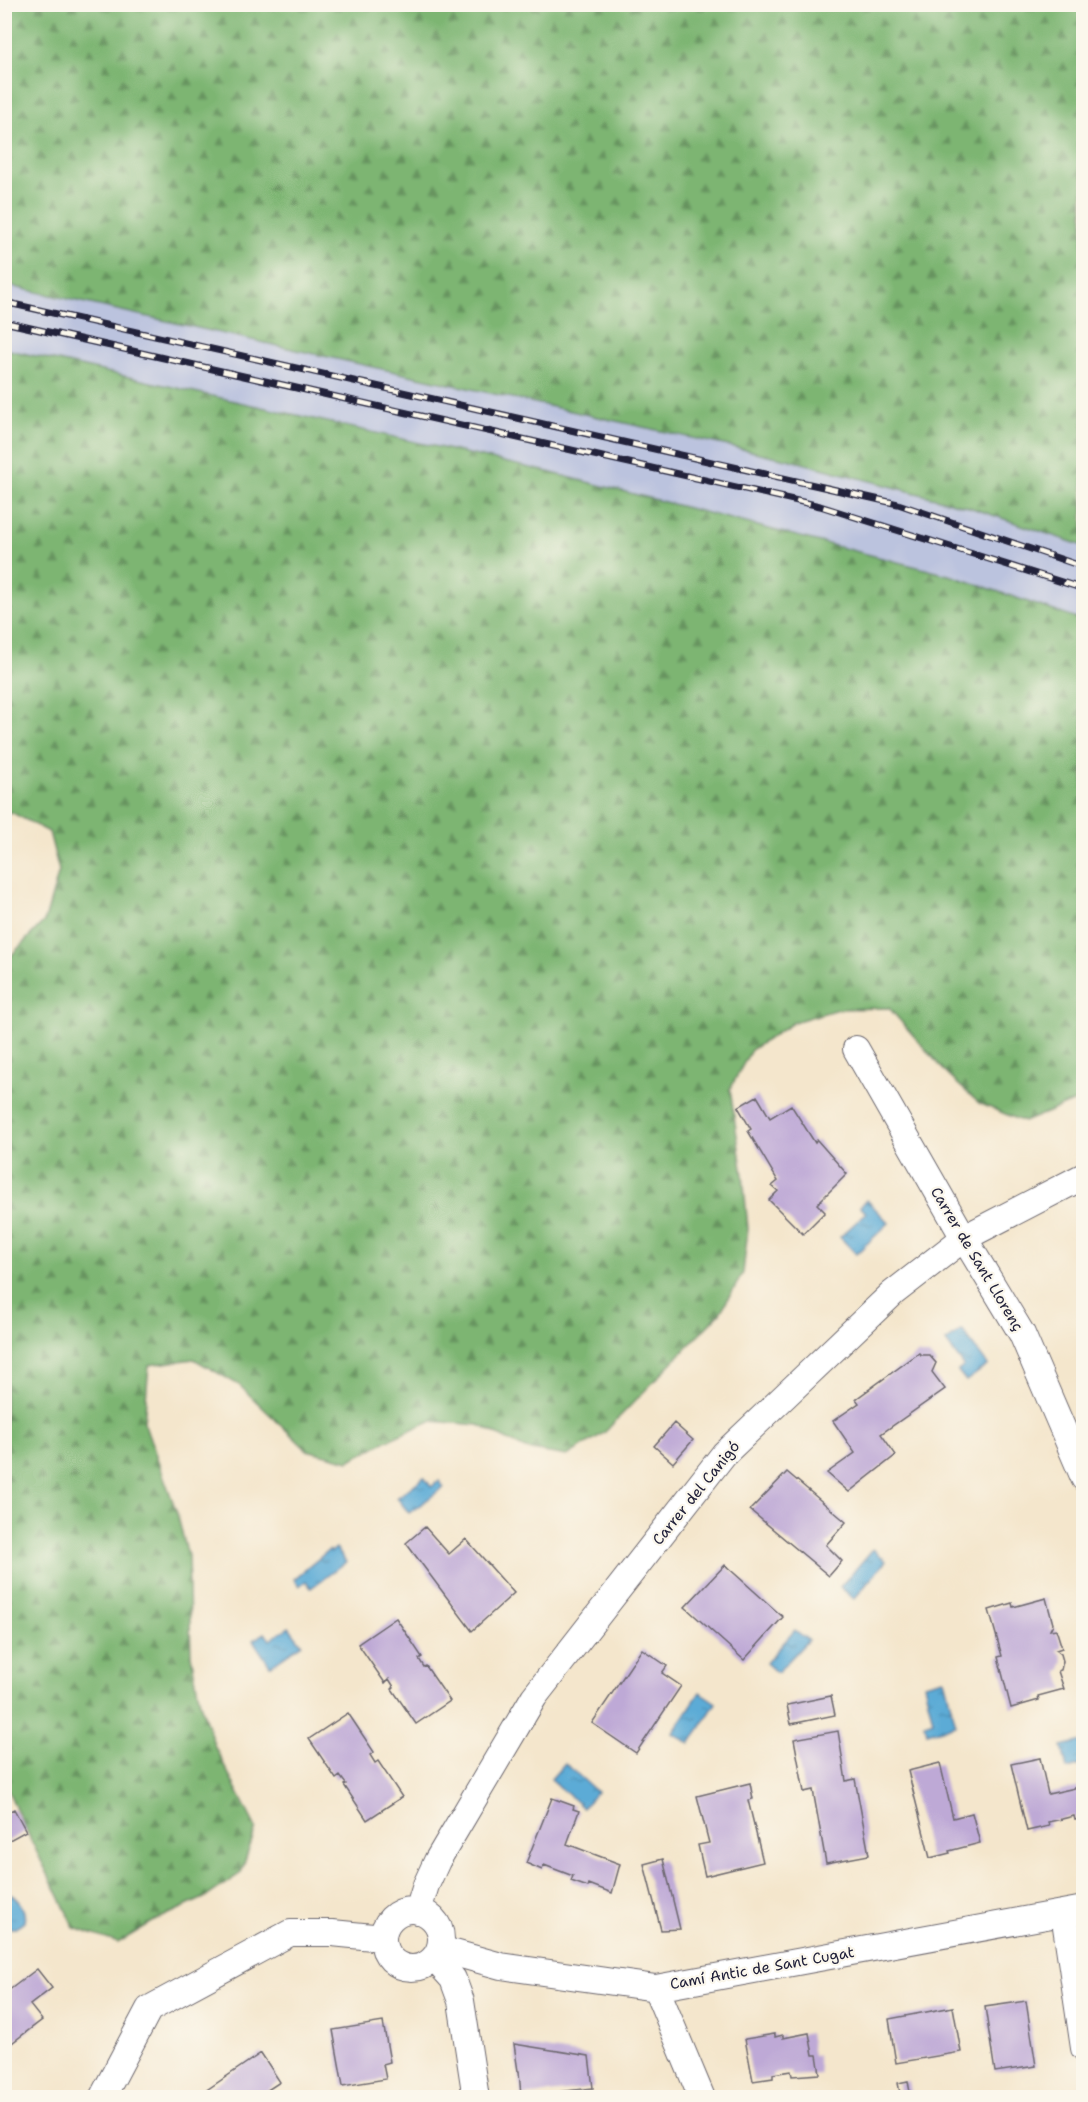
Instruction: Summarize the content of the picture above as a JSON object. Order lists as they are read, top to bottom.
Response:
{
  "streets": {
    "street": ["Carrer de Sant Llorenç", "Carrer del Canigó", "Camí Antic de Sant Cugat"]
  },
  "crossings": [
    ["Carrer de Sant Llorenç", "Carrer del Canigó"],
    ["Carrer del Canigó", "Camí Antic de Sant Cugat"]
  ]
}
